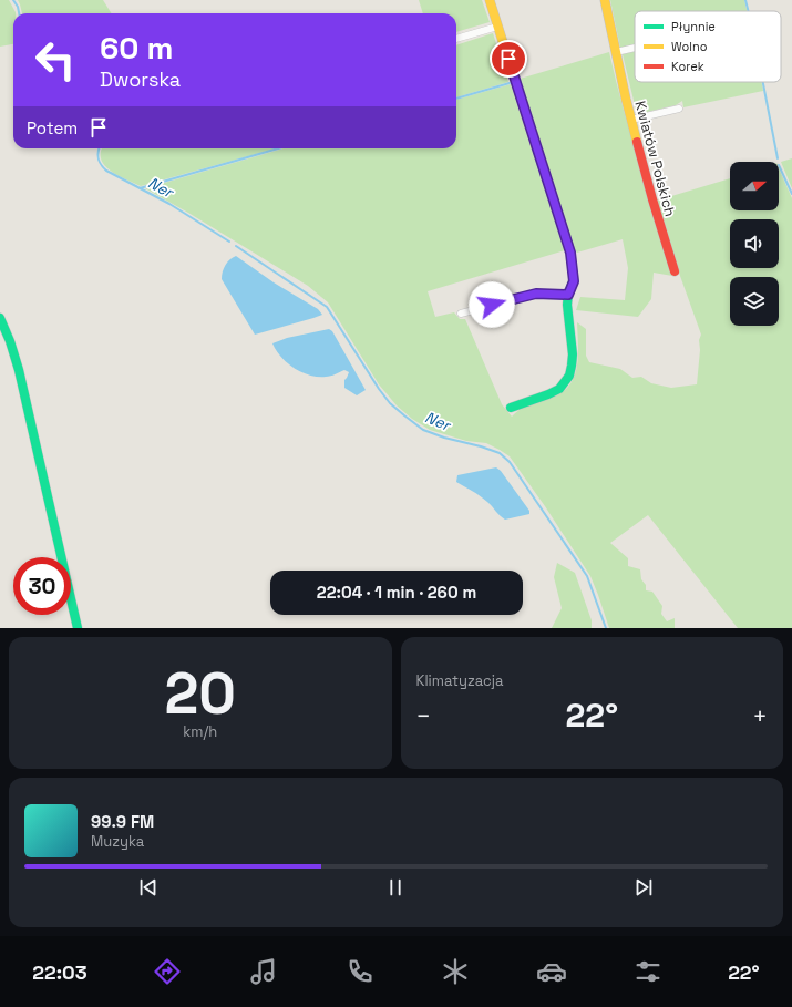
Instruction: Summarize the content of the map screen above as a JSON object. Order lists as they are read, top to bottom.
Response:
{
  "streets": {
    "street": ["Kwiatów Polskich"]
  },
  "water": ["Ner"],
  "legend": ["Płynnie", "Wolno", "Korek"],
  "north": "right",
  "page": {
    "turn": ["60 m", "Dworska"],
    "then": "Potem",
    "limit": "30",
    "trip": "22:04 · 1 min · 260 m",
    "tile": [
      ["20", "km/h"],
      "Klimatyzacja"
    ],
    "heat": ["−", "22°", "+"],
    "song": ["99.9 FM", "Muzyka"],
    "tabs": ["22:03", "22°"]
  }
}
